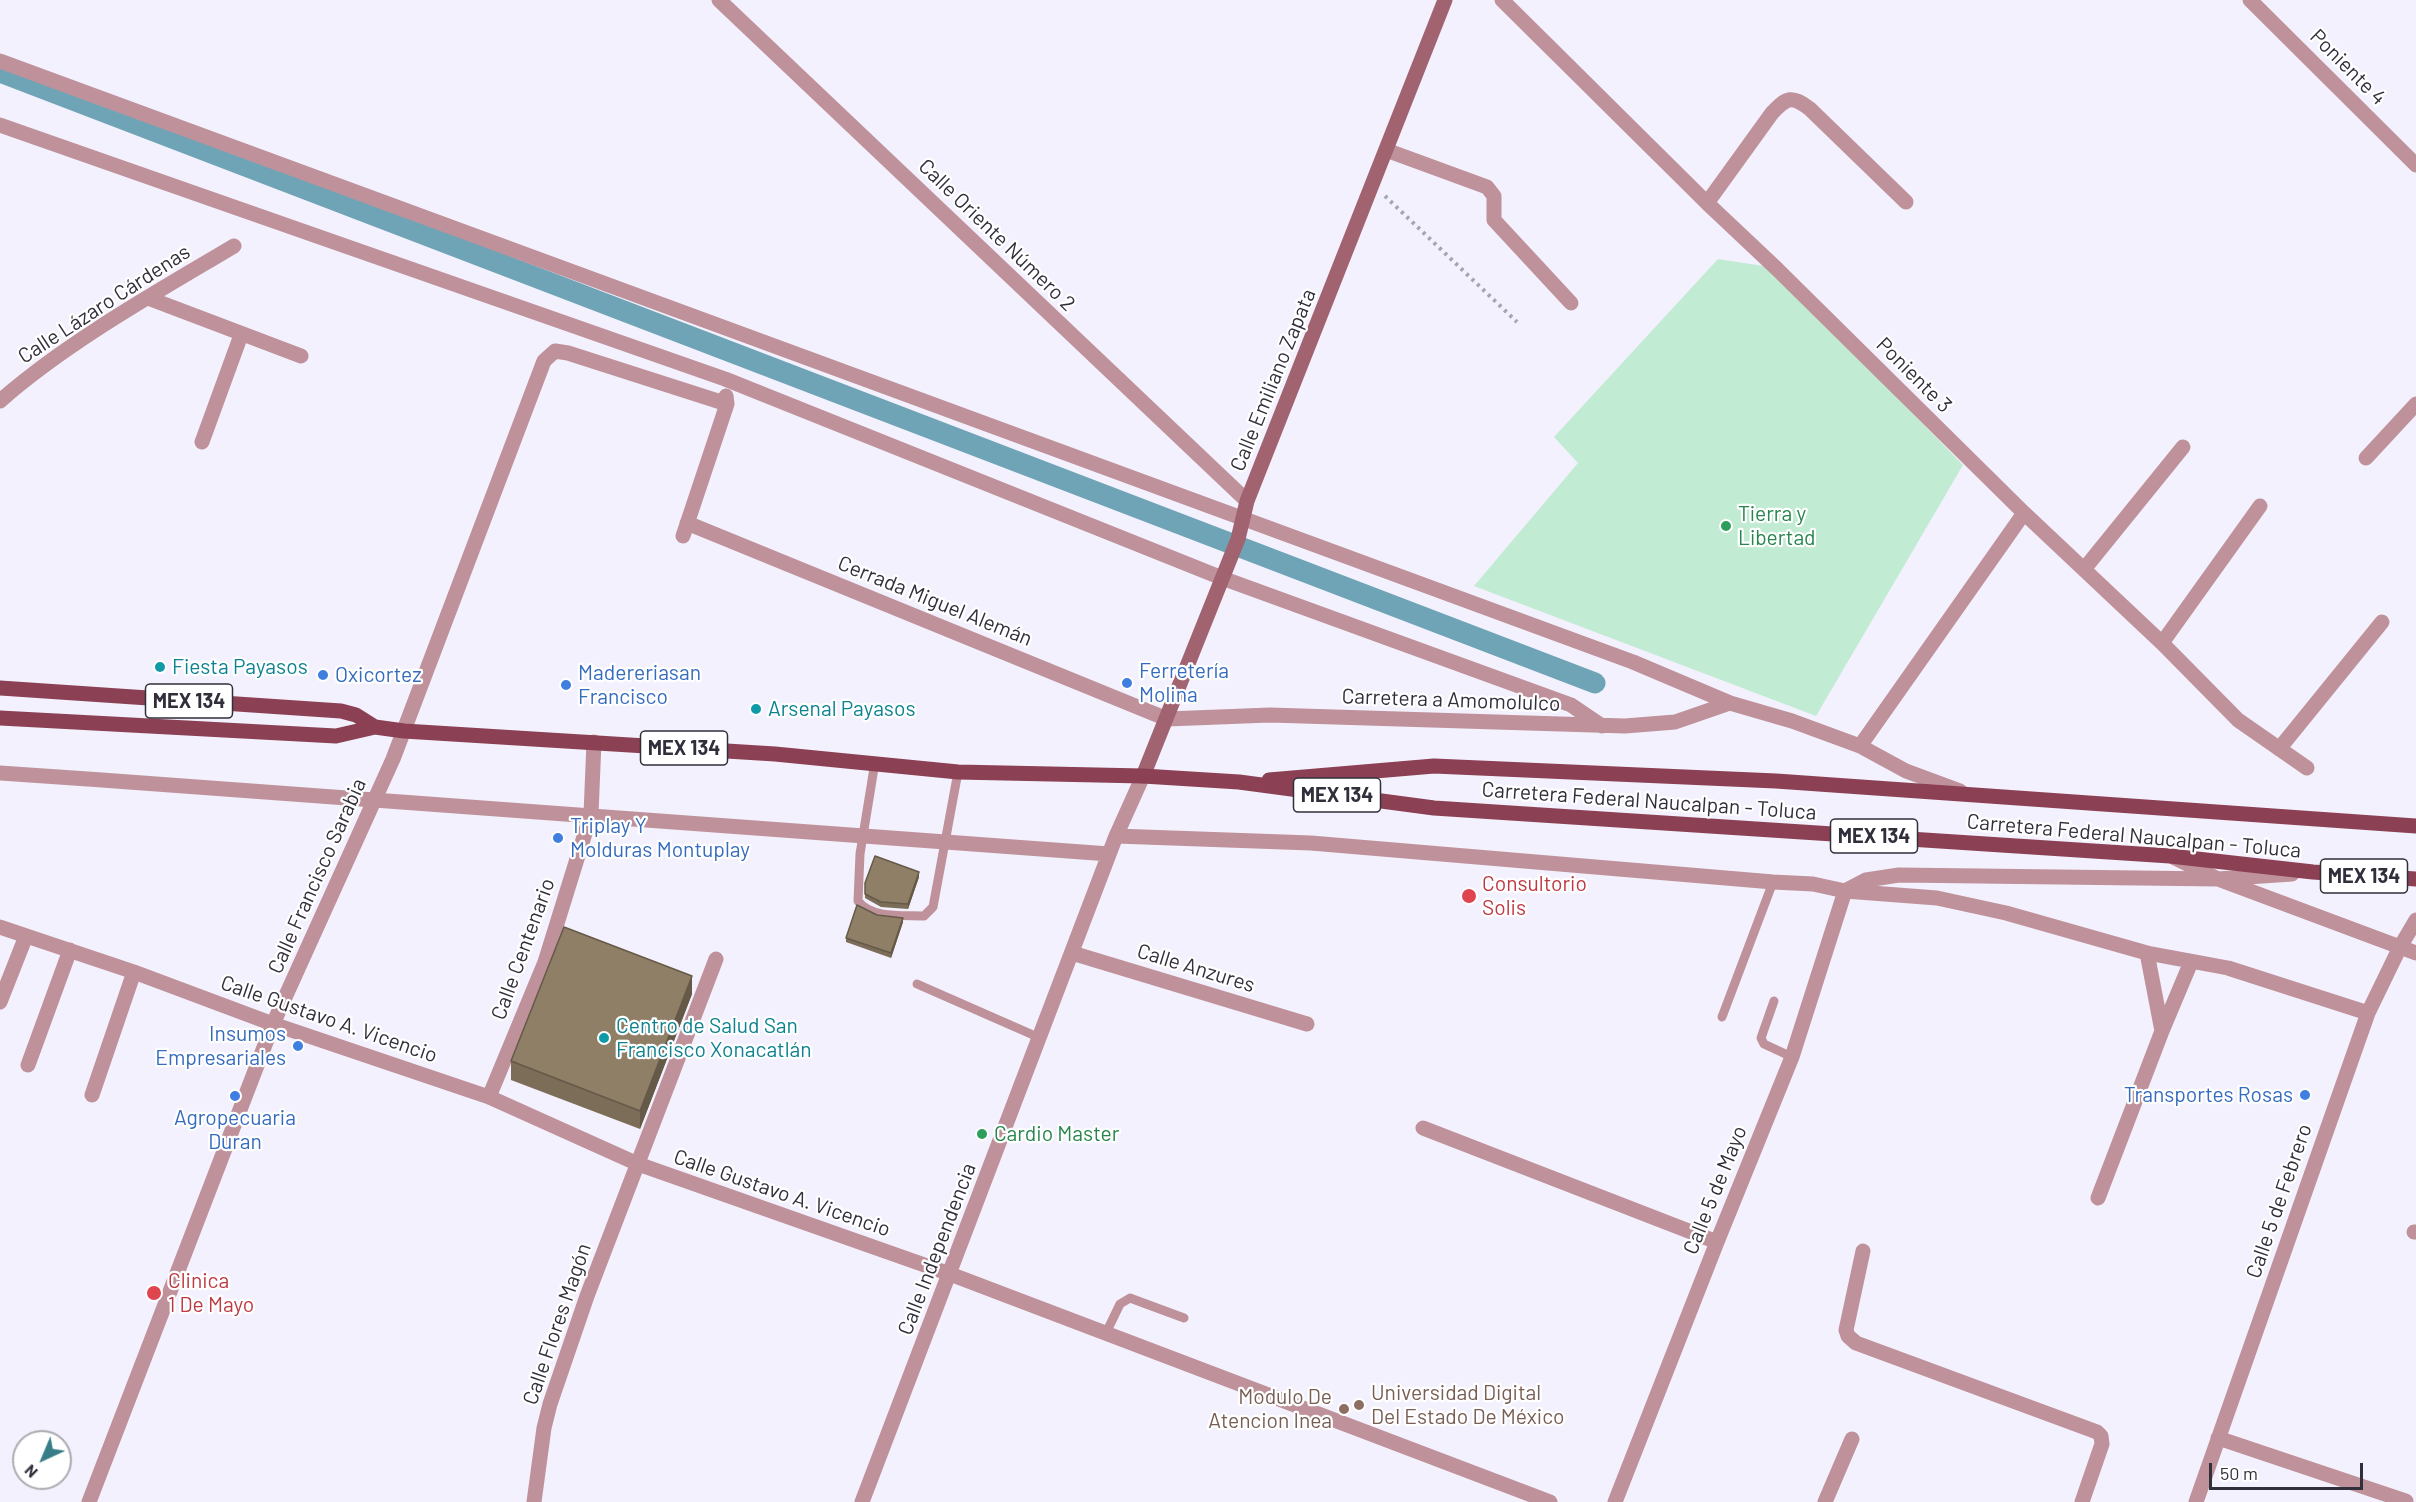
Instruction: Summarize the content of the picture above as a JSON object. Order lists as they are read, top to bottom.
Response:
{
  "streets": {
    "main road": ["MEX 134", "Carretera Federal Naucalpan - Toluca"],
    "street": [
      "Poniente 4",
      "Calle Oriente Número 2",
      "Calle Lázaro Cárdenas",
      "Poniente 3",
      "Calle Emiliano Zapata",
      "Cerrada Miguel Alemán",
      "Carretera a Amomolulco",
      "Calle Francisco Sarabia",
      "Calle Centenario",
      "Calle Anzures",
      "Calle Gustavo A. Vicencio",
      "Calle 5 de Mayo",
      "Calle 5 de Febrero",
      "Calle Independencia",
      "Calle Flores Magón"
    ]
  },
  "crossings": [
    ["Calle Oriente Número 2", "Calle Emiliano Zapata"],
    ["Calle Emiliano Zapata", "Cerrada Miguel Alemán"],
    ["Calle Emiliano Zapata", "Carretera a Amomolulco"],
    ["Calle Emiliano Zapata", "Carretera Federal Naucalpan - Toluca"],
    ["Calle Emiliano Zapata", "Calle Independencia"],
    ["Cerrada Miguel Alemán", "Carretera a Amomolulco"],
    ["Cerrada Miguel Alemán", "Calle Francisco Sarabia"],
    ["Carretera Federal Naucalpan - Toluca", "Calle Francisco Sarabia"],
    ["Carretera Federal Naucalpan - Toluca", "Calle Centenario"],
    ["Carretera Federal Naucalpan - Toluca", "Calle Independencia"],
    ["Calle Francisco Sarabia", "Calle Gustavo A. Vicencio"],
    ["Calle Centenario", "Calle Gustavo A. Vicencio"],
    ["Calle Anzures", "Calle Independencia"],
    ["Calle Gustavo A. Vicencio", "Calle Independencia"],
    ["Calle Gustavo A. Vicencio", "Calle Flores Magón"]
  ],
  "places": [
    "Tierra y Libertad",
    "Fiesta Payasos",
    "Oxicortez",
    "Ferretería Molina",
    "Madereriasan Francisco",
    "Arsenal Payasos",
    "Triplay Y Molduras Montuplay",
    "Consultorio Solis",
    "Centro de Salud San Francisco Xonacatlán",
    "Insumos Empresariales",
    "Transportes Rosas",
    "Agropecuaria Duran",
    "Cardio Master",
    "Clinica 1 De Mayo",
    "Universidad Digital Del Estado De México",
    "Modulo De Atencion Inea"
  ],
  "scale_bar": "50 m",
  "north": "bottom left"
}
